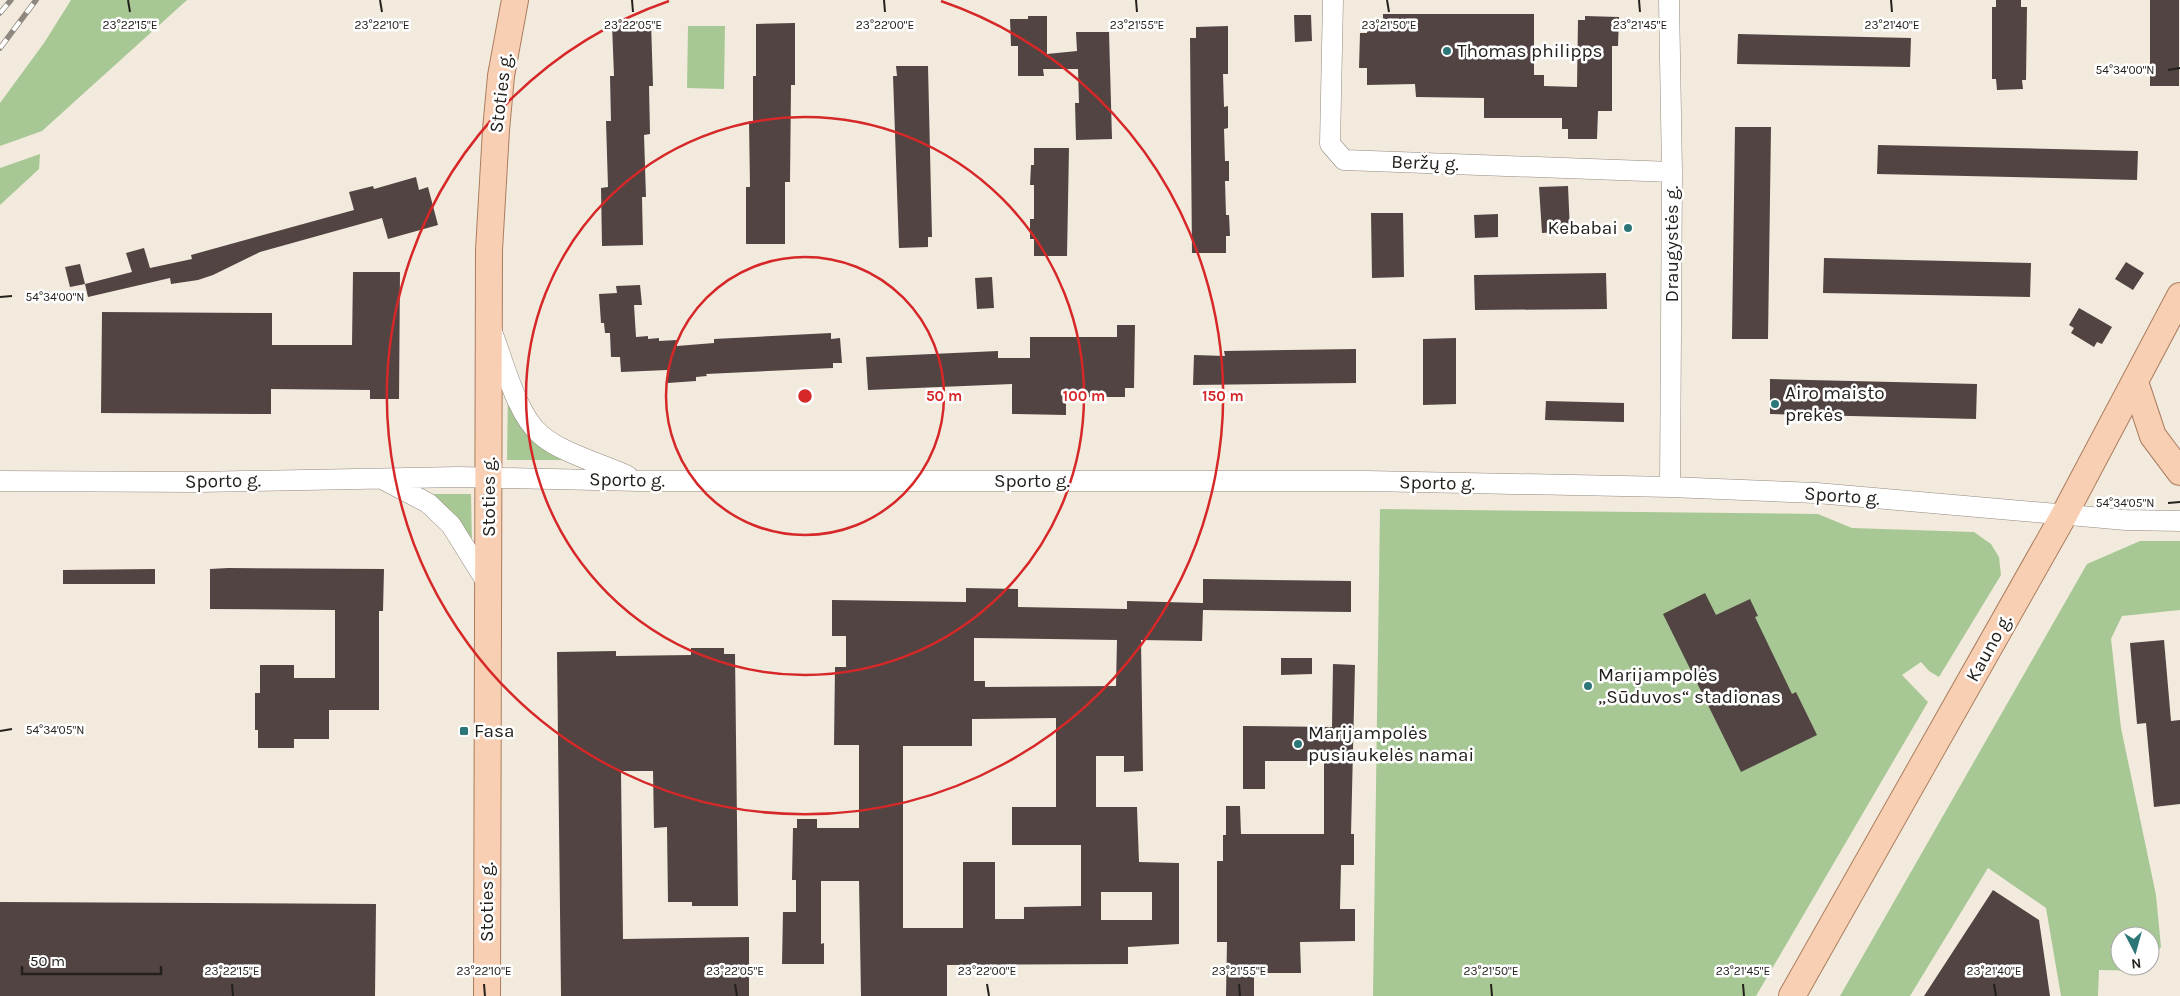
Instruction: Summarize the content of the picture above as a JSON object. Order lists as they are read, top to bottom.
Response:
{
  "streets": {
    "main road": ["Stoties g.", "Kauno g."],
    "street": ["Beržų g.", "Draugystės g.", "Sporto g."]
  },
  "crossings": [
    ["Stoties g.", "Sporto g."],
    ["Beržų g.", "Draugystės g."],
    ["Draugystės g.", "Sporto g."],
    ["Sporto g.", "Kauno g."]
  ],
  "places": {
    "other": [
      "Thomas philipps",
      "Kebabai",
      "Airo maisto prekės",
      "Marijampolės „Sūduvos“ stadionas",
      "Marijampolės pusiaukelės namai"
    ],
    "transit": ["Fasa"]
  },
  "scale_bar": "50 m",
  "north": "bottom",
  "coordinates": [
    "23°22'15\"E",
    "23°22'10\"E",
    "23°22'05\"E",
    "23°22'00\"E",
    "23°21'55\"E",
    "23°21'50\"E",
    "23°21'45\"E",
    "23°21'40\"E",
    "54°34'00\"N",
    "54°34'05\"N"
  ],
  "rings": ["50 m", "100 m", "150 m"]
}
